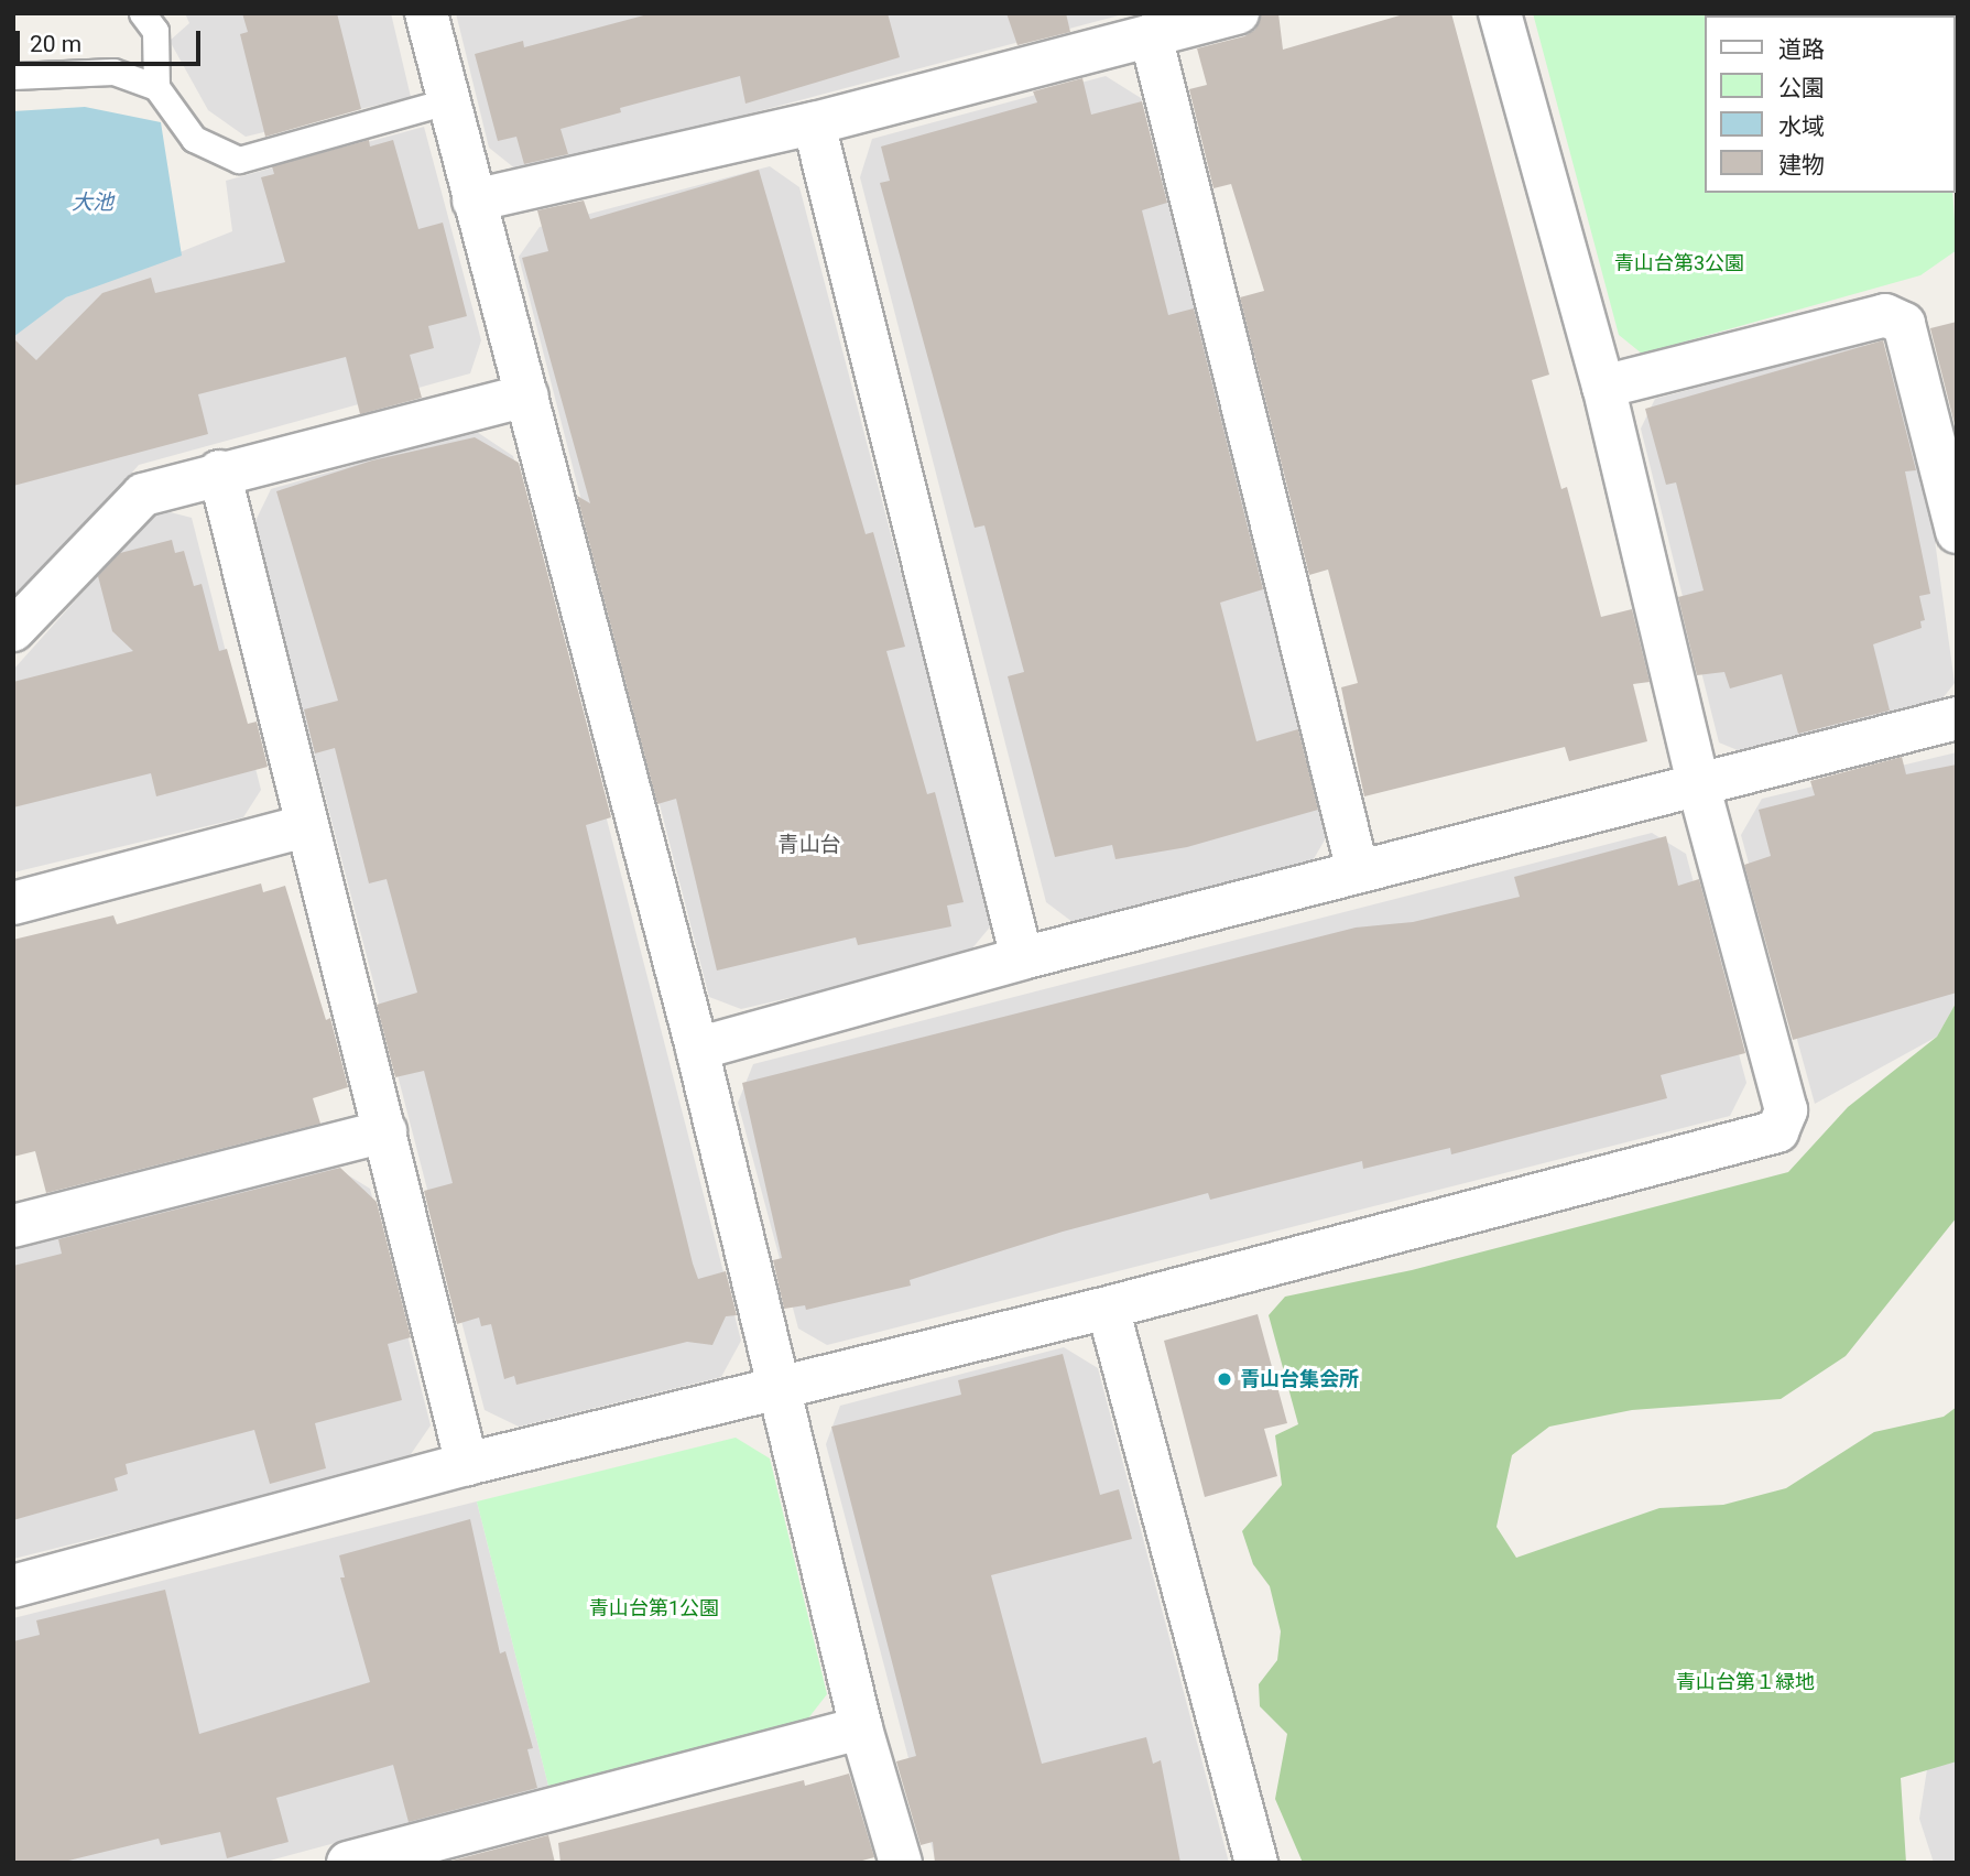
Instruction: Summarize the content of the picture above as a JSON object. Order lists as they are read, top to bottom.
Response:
{
  "districts": ["青山台"],
  "water": ["大池"],
  "parks": ["青山台第3公園", "青山台第1公園", "青山台第１緑地"],
  "places": ["青山台集会所"],
  "legend": [
    "道路",
    "公園",
    "水域",
    "建物"
  ],
  "scale_bar": "20 m"
}
